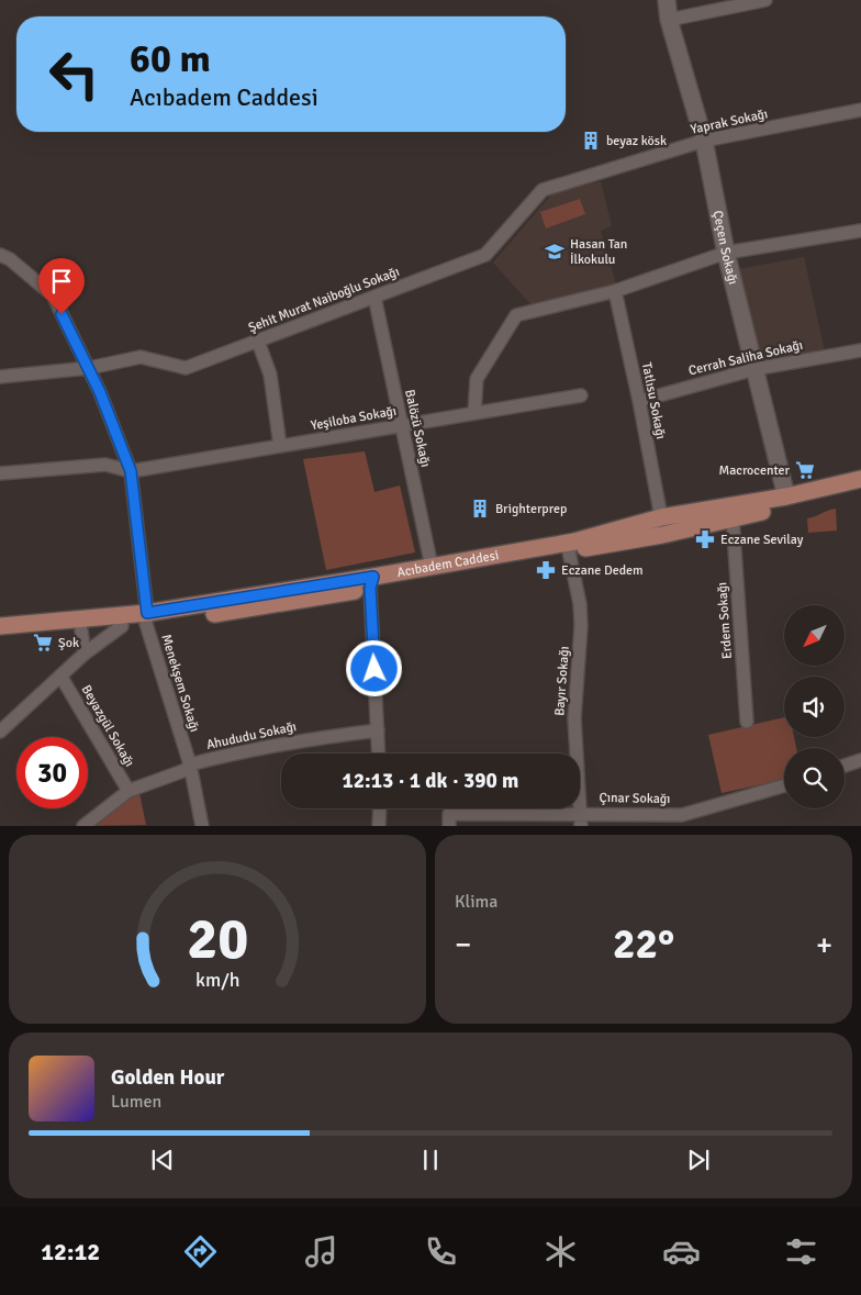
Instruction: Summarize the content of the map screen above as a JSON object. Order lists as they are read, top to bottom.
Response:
{
  "streets": {
    "main road": ["Çeçen Sokağı", "Acıbadem Caddesi"],
    "street": [
      "Yaprak Sokağı",
      "Şehit Murat Naiboğlu Sokağı",
      "Cerrah Saliha Sokağı",
      "Tatlısu Sokağı",
      "Yeşiloba Sokağı",
      "Balözü Sokağı",
      "Erdem Sokağı",
      "Bayır Sokağı",
      "Menekşem Sokağı",
      "Beyazgül Sokağı",
      "Ahududu Sokağı",
      "Çınar Sokağı"
    ]
  },
  "crossings": [
    ["Yaprak Sokağı", "Çeçen Sokağı"],
    ["Yaprak Sokağı", "Şehit Murat Naiboğlu Sokağı"],
    ["Çeçen Sokağı", "Cerrah Saliha Sokağı"],
    ["Çeçen Sokağı", "Acıbadem Caddesi"],
    ["Şehit Murat Naiboğlu Sokağı", "Balözü Sokağı"],
    ["Şehit Murat Naiboğlu Sokağı", "Menekşem Sokağı"],
    ["Cerrah Saliha Sokağı", "Tatlısu Sokağı"],
    ["Tatlısu Sokağı", "Acıbadem Caddesi"],
    ["Yeşiloba Sokağı", "Balözü Sokağı"],
    ["Yeşiloba Sokağı", "Menekşem Sokağı"],
    ["Balözü Sokağı", "Acıbadem Caddesi"],
    ["Acıbadem Caddesi", "Erdem Sokağı"],
    ["Acıbadem Caddesi", "Bayır Sokağı"],
    ["Acıbadem Caddesi", "Menekşem Sokağı"],
    ["Bayır Sokağı", "Çınar Sokağı"],
    ["Menekşem Sokağı", "Ahududu Sokağı"],
    ["Beyazgül Sokağı", "Ahududu Sokağı"]
  ],
  "places": {
    "building": ["beyaz kösk", "Brighterprep"],
    "school or university": ["Hasan Tan İlkokulu"],
    "supermarket": ["Macrocenter", "Şok"],
    "pharmacy": ["Eczane Sevilay", "Eczane Dedem"]
  },
  "north": "bottom left",
  "page": {
    "turn": ["60 m", "Acıbadem Caddesi"],
    "limit": "30",
    "trip": "12:13 · 1 dk · 390 m",
    "tile": "Klima",
    "heat": ["−", "22°", "+"],
    "song": ["Golden Hour", "Lumen"],
    "tabs": "12:12",
    "gauge": ["20", "km/h"]
  }
}
